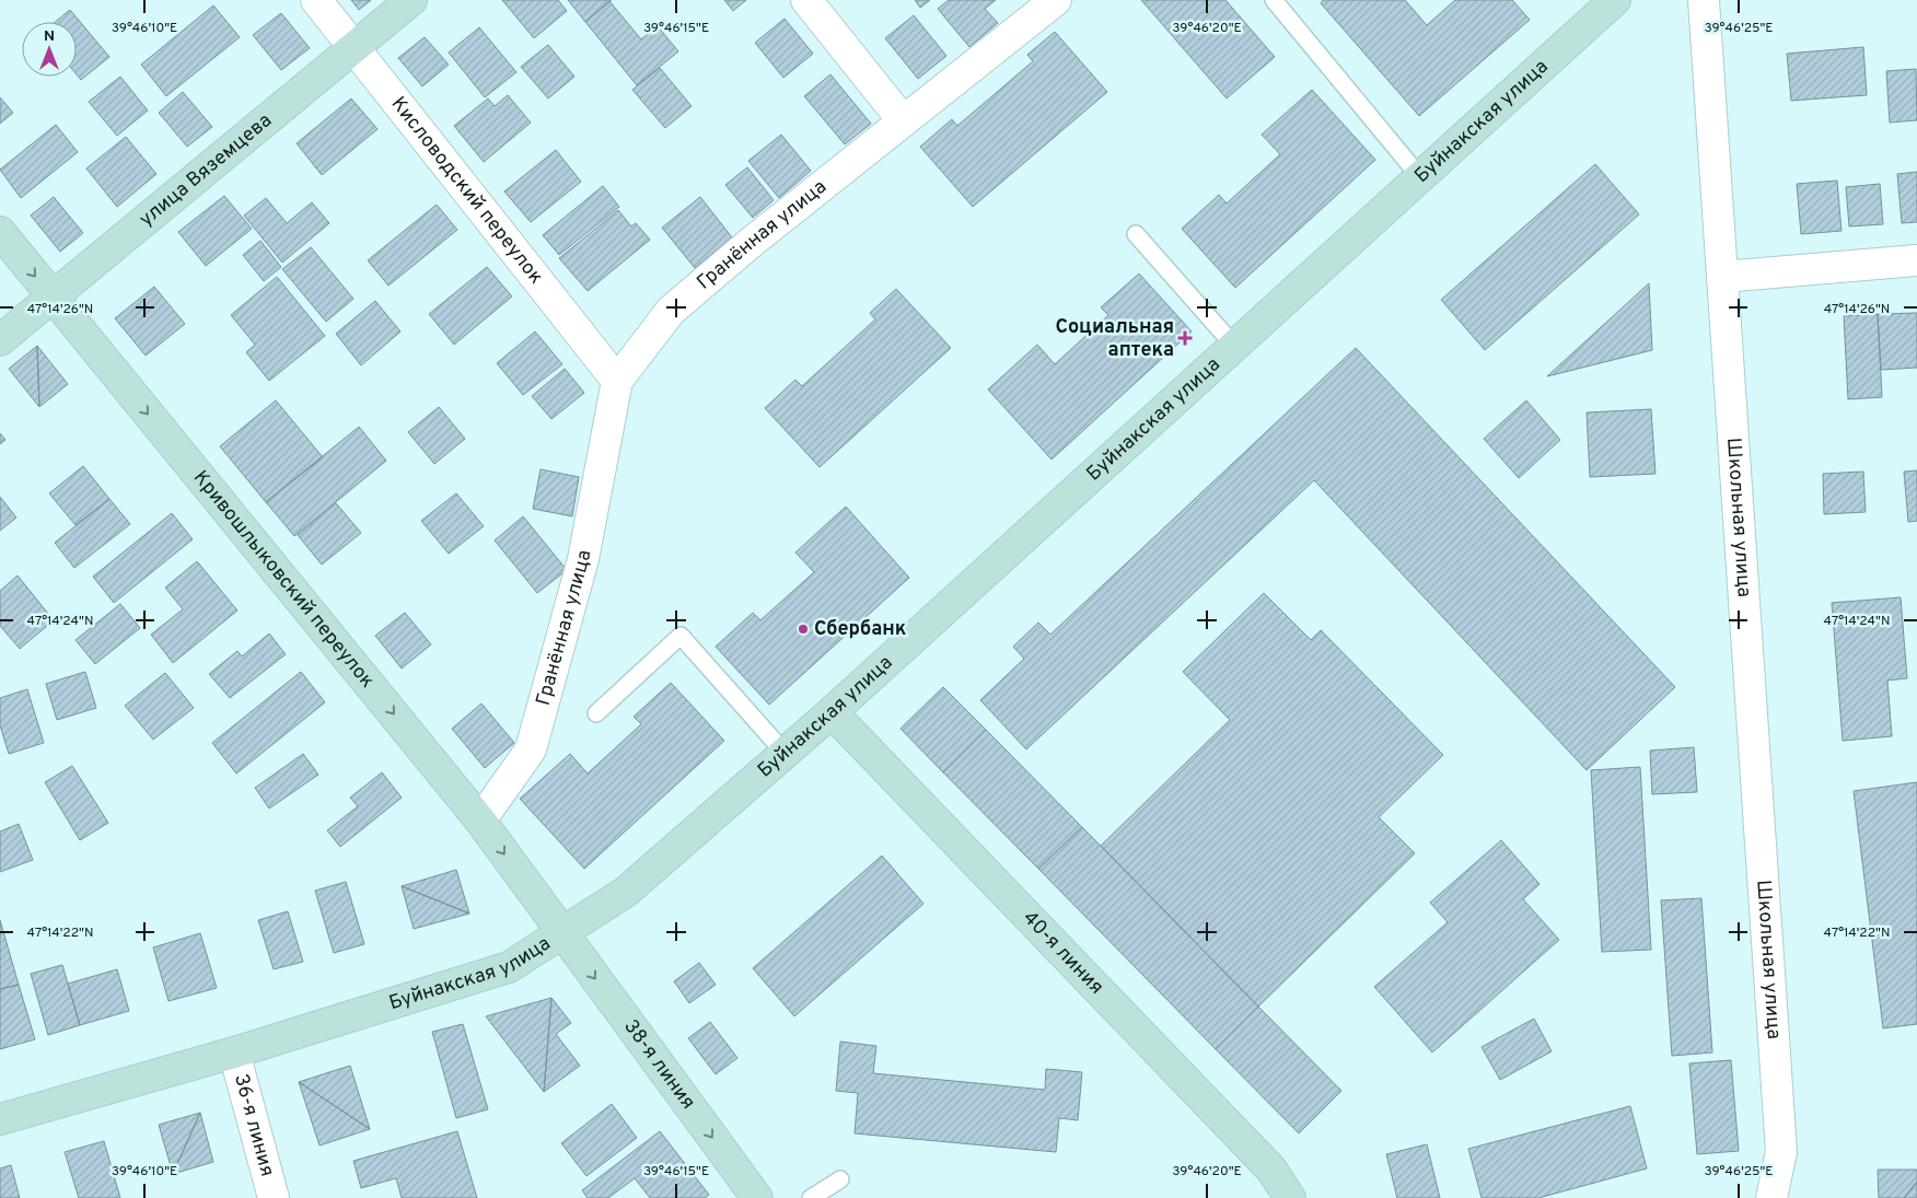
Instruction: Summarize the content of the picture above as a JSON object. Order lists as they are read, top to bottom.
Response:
{
  "streets": {
    "street": [
      "Буйнакская улица",
      "улица Вяземцева",
      "Кисловодский переулок",
      "Гранённая улица",
      "Школьная улица",
      "Кривошлыковский переулок",
      "40-я линия",
      "38-я линия",
      "36-я линия"
    ]
  },
  "crossings": [
    ["Буйнакская улица", "Кривошлыковский переулок"],
    ["Буйнакская улица", "40-я линия"],
    ["Буйнакская улица", "38-я линия"],
    ["Буйнакская улица", "36-я линия"],
    ["улица Вяземцева", "Кисловодский переулок"],
    ["улица Вяземцева", "Кривошлыковский переулок"],
    ["Кисловодский переулок", "Гранённая улица"],
    ["Гранённая улица", "Кривошлыковский переулок"],
    ["Кривошлыковский переулок", "38-я линия"]
  ],
  "one_way": ["Кривошлыковский переулок", "38-я линия"],
  "places": {
    "health": ["Социальная аптека"],
    "other": ["Сбербанк"]
  },
  "north": "top",
  "coordinates": [
    "39°46'10\"E",
    "39°46'15\"E",
    "39°46'20\"E",
    "39°46'25\"E",
    "47°14'26\"N",
    "47°14'24\"N",
    "47°14'22\"N"
  ]
}
